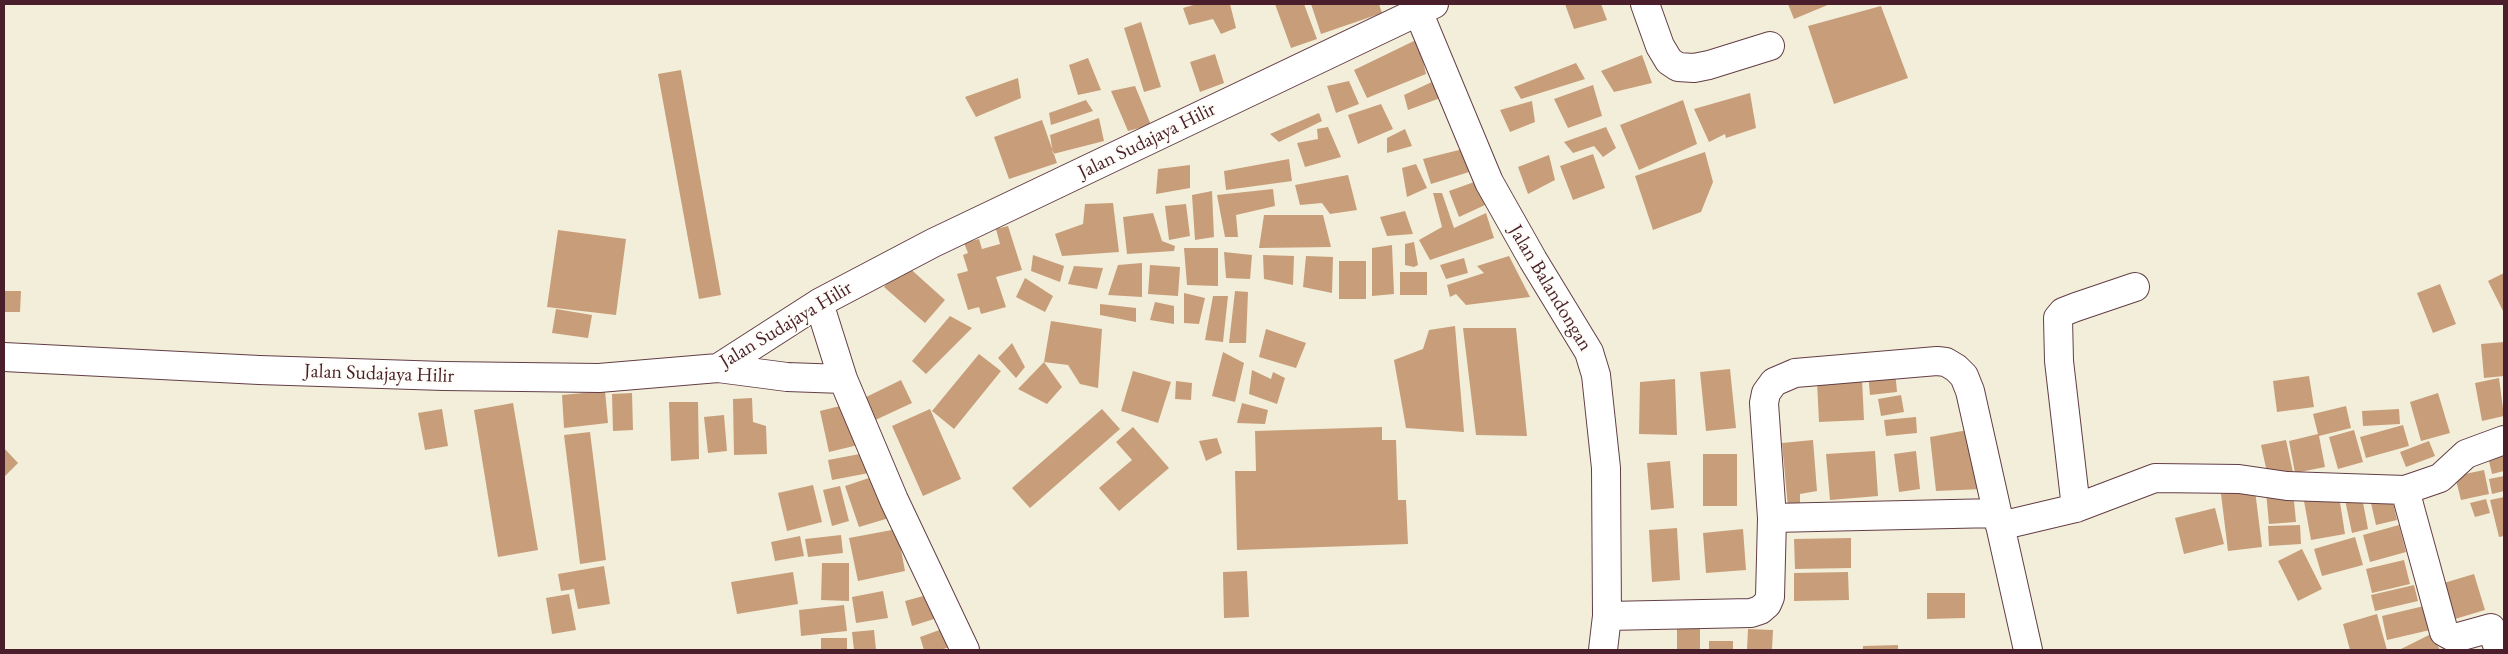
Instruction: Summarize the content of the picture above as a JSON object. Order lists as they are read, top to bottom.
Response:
{
  "streets": {
    "street": ["Jalan Sudajaya Hilir", "Jalan Balandongan"]
  },
  "crossings": [
    ["Jalan Sudajaya Hilir", "Jalan Balandongan"]
  ]
}
